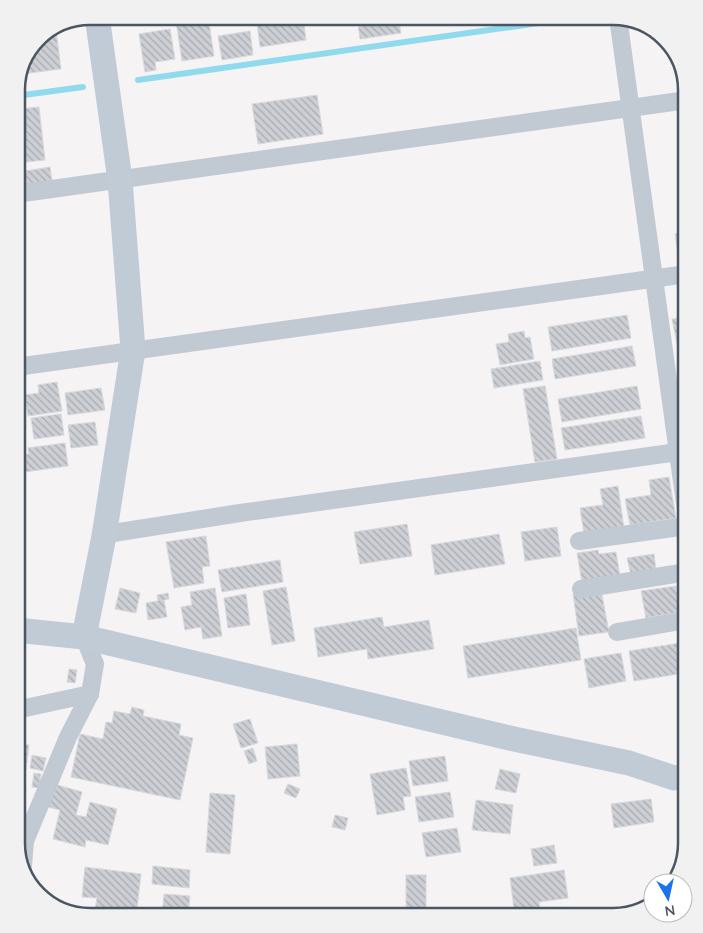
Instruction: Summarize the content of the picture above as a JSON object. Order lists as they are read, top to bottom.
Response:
{
  "north": "bottom"
}
